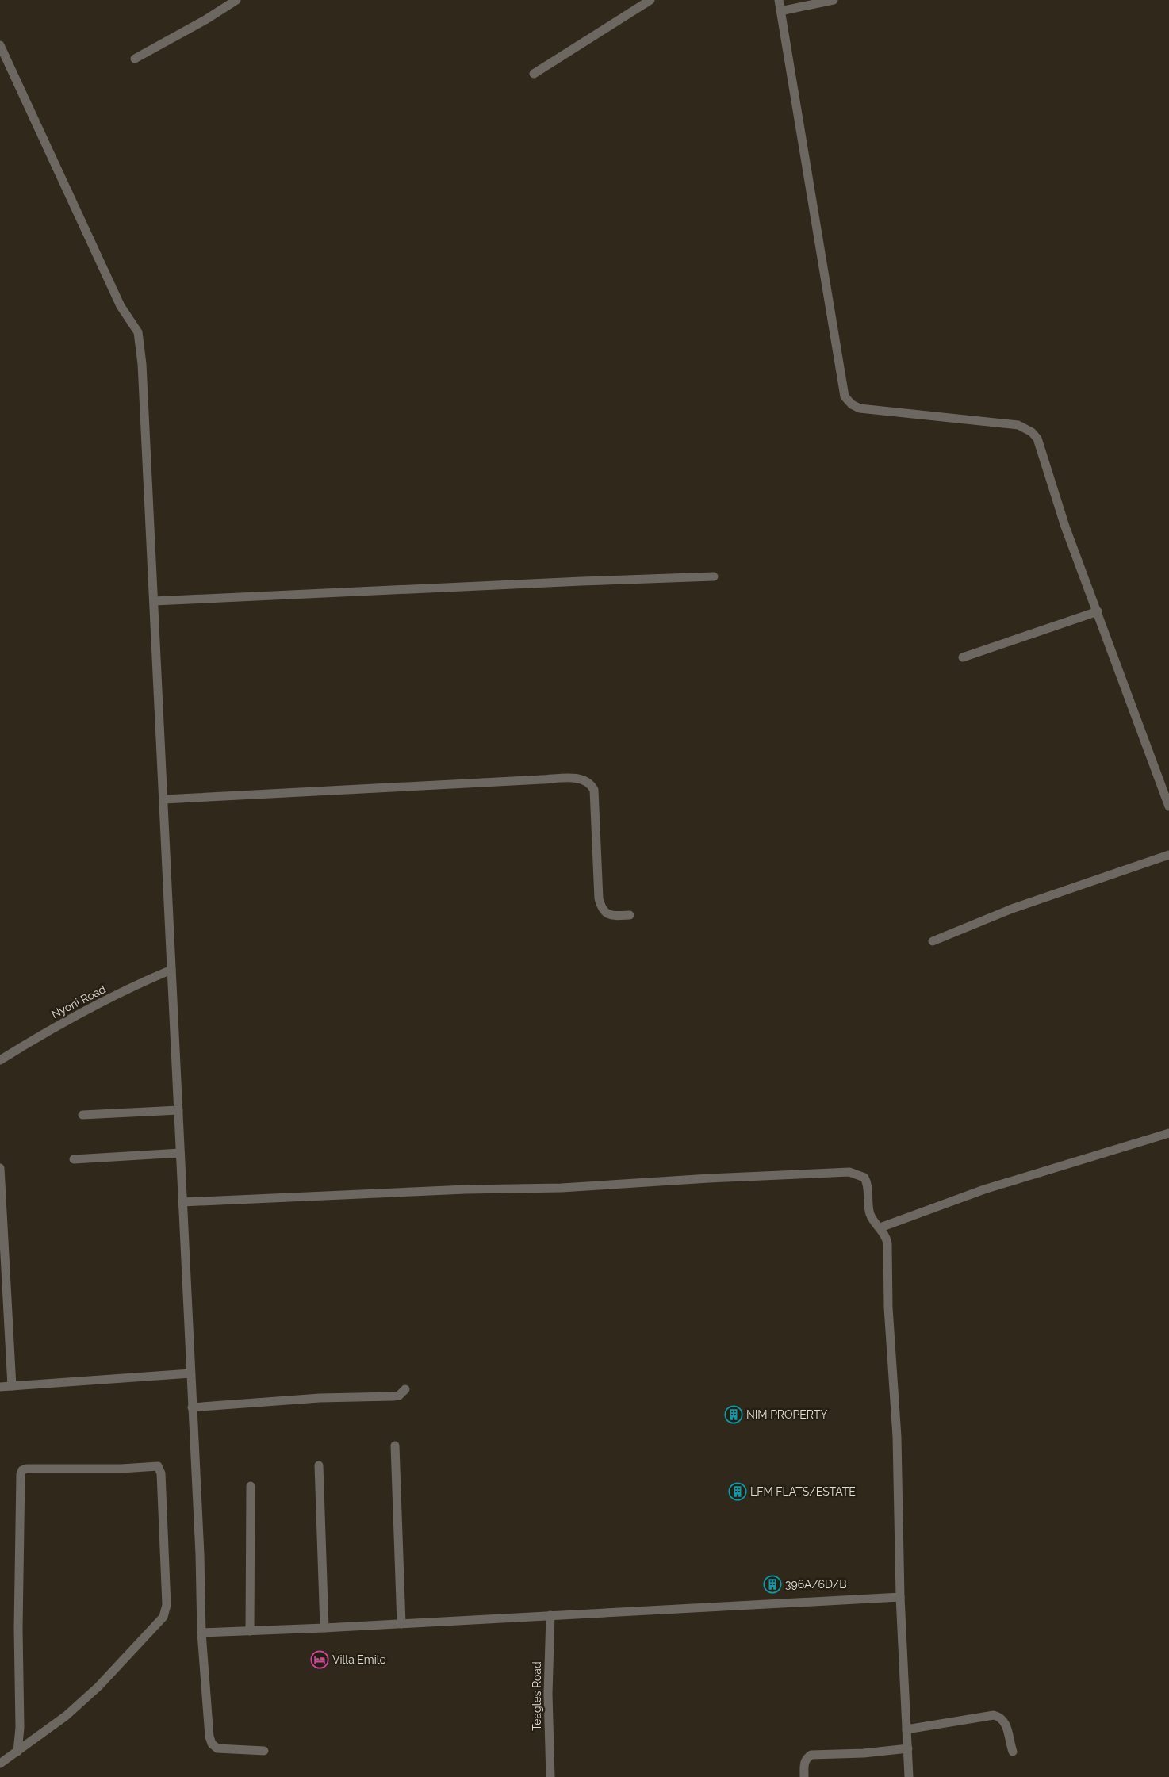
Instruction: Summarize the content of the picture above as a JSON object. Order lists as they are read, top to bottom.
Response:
{
  "streets": {
    "street": ["Nyoni Road", "Teagles Road"]
  },
  "places": {
    "building": ["NIM PROPERTY", "LFM FLATS/ESTATE", "396A/6D/B"],
    "hotel": ["Villa Emile"]
  }
}
